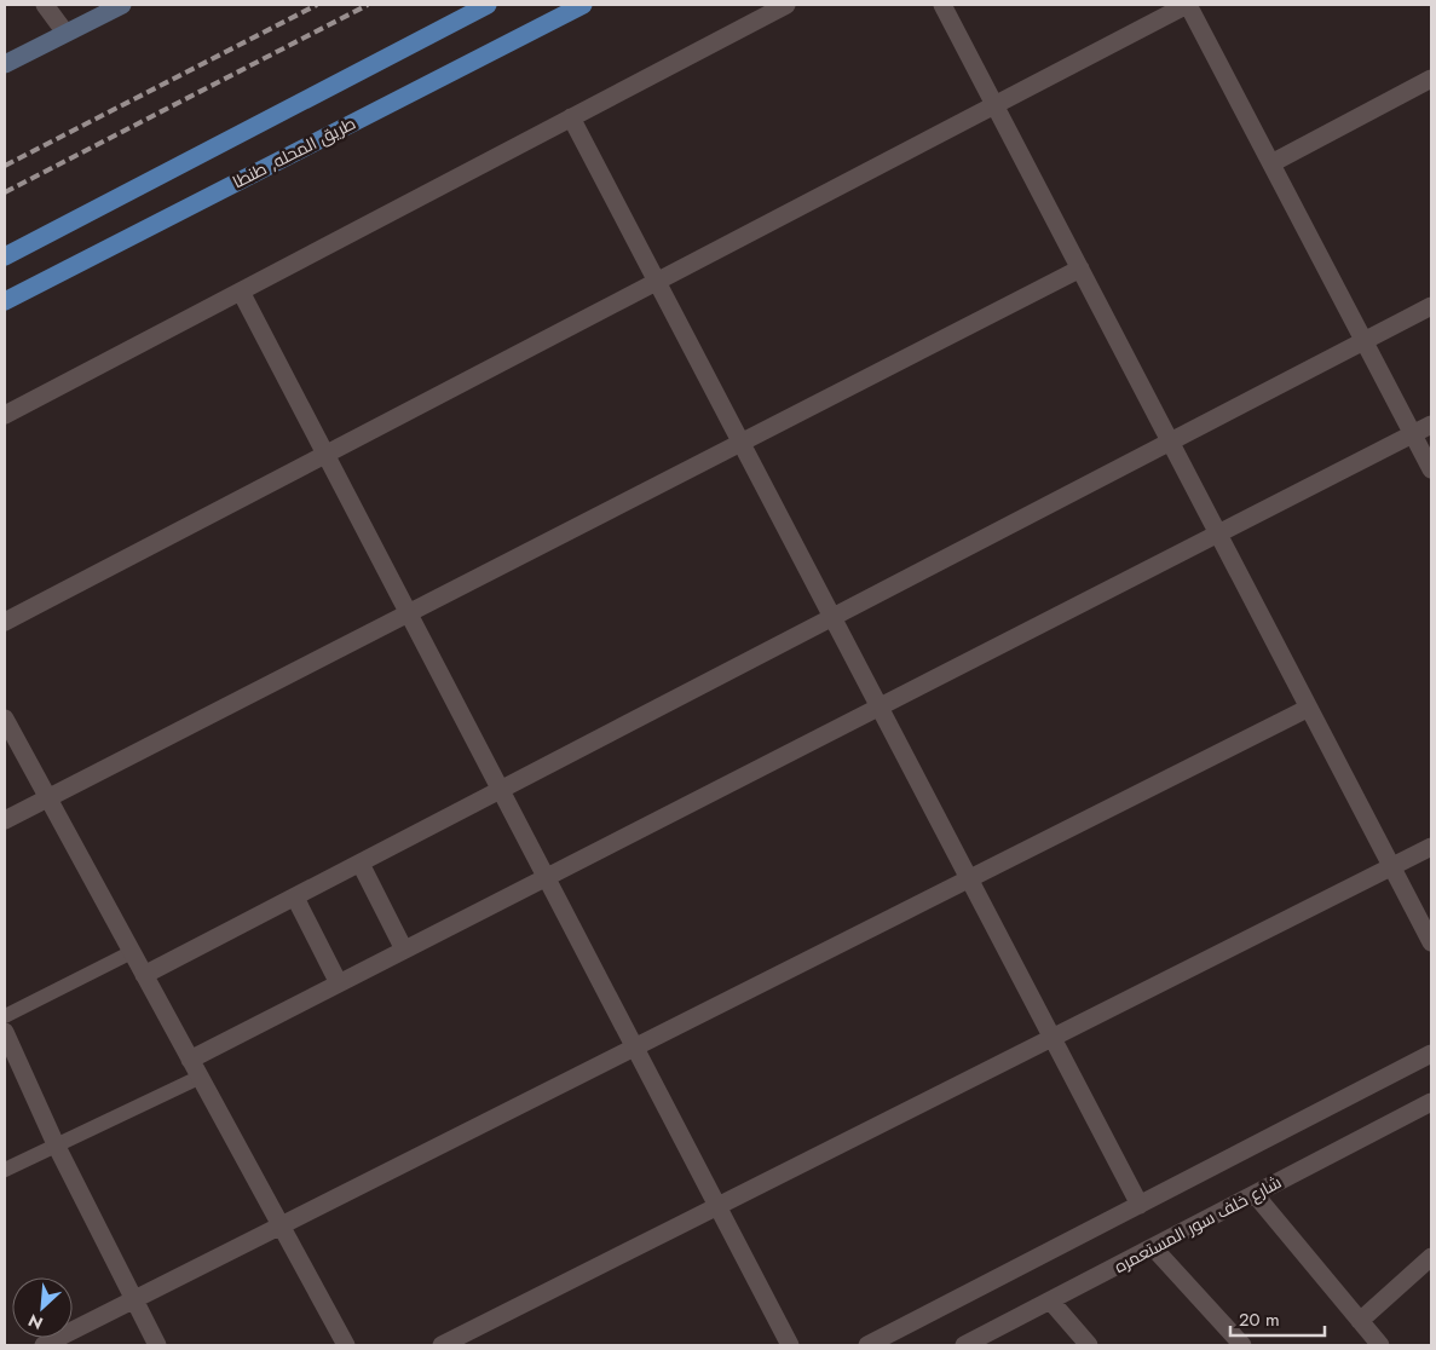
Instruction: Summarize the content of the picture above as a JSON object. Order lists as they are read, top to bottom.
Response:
{
  "streets": {
    "main road": ["طريق المحله, طنطا"],
    "street": ["شارع خلف سور المستعمره"]
  },
  "scale_bar": "20 m",
  "north": "bottom left"
}
